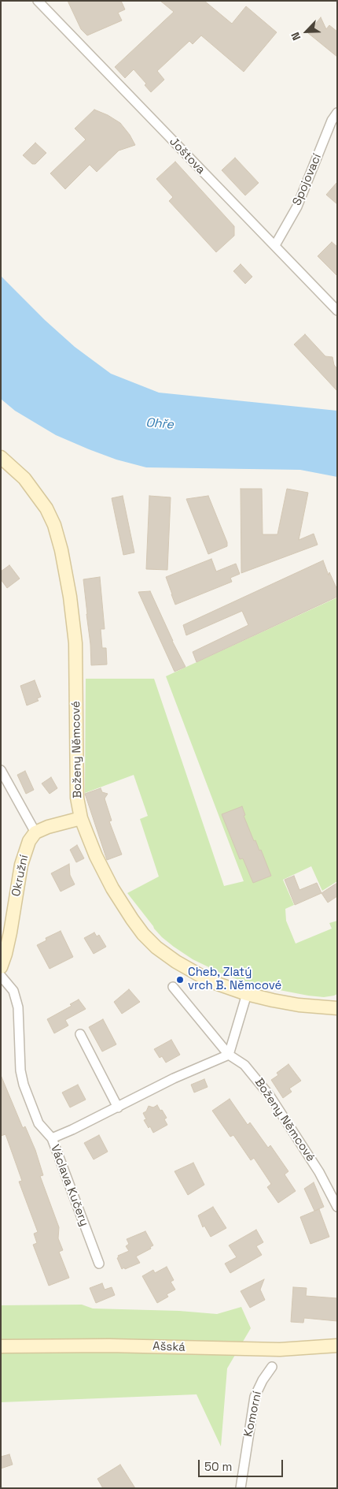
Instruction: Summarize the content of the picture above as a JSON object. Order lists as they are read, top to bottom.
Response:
{
  "streets": {
    "street": [
      "Joštova",
      "Spojovací",
      "Boženy Němcové",
      "Okružní",
      "Václava Kučery",
      "Ašská",
      "Komorní"
    ]
  },
  "crossings": [
    ["Joštova", "Spojovací"]
  ],
  "water": ["Ohře"],
  "places": ["Cheb, Zlatý vrch B. Němcové"],
  "scale_bar": "50 m",
  "north": "bottom left"
}
